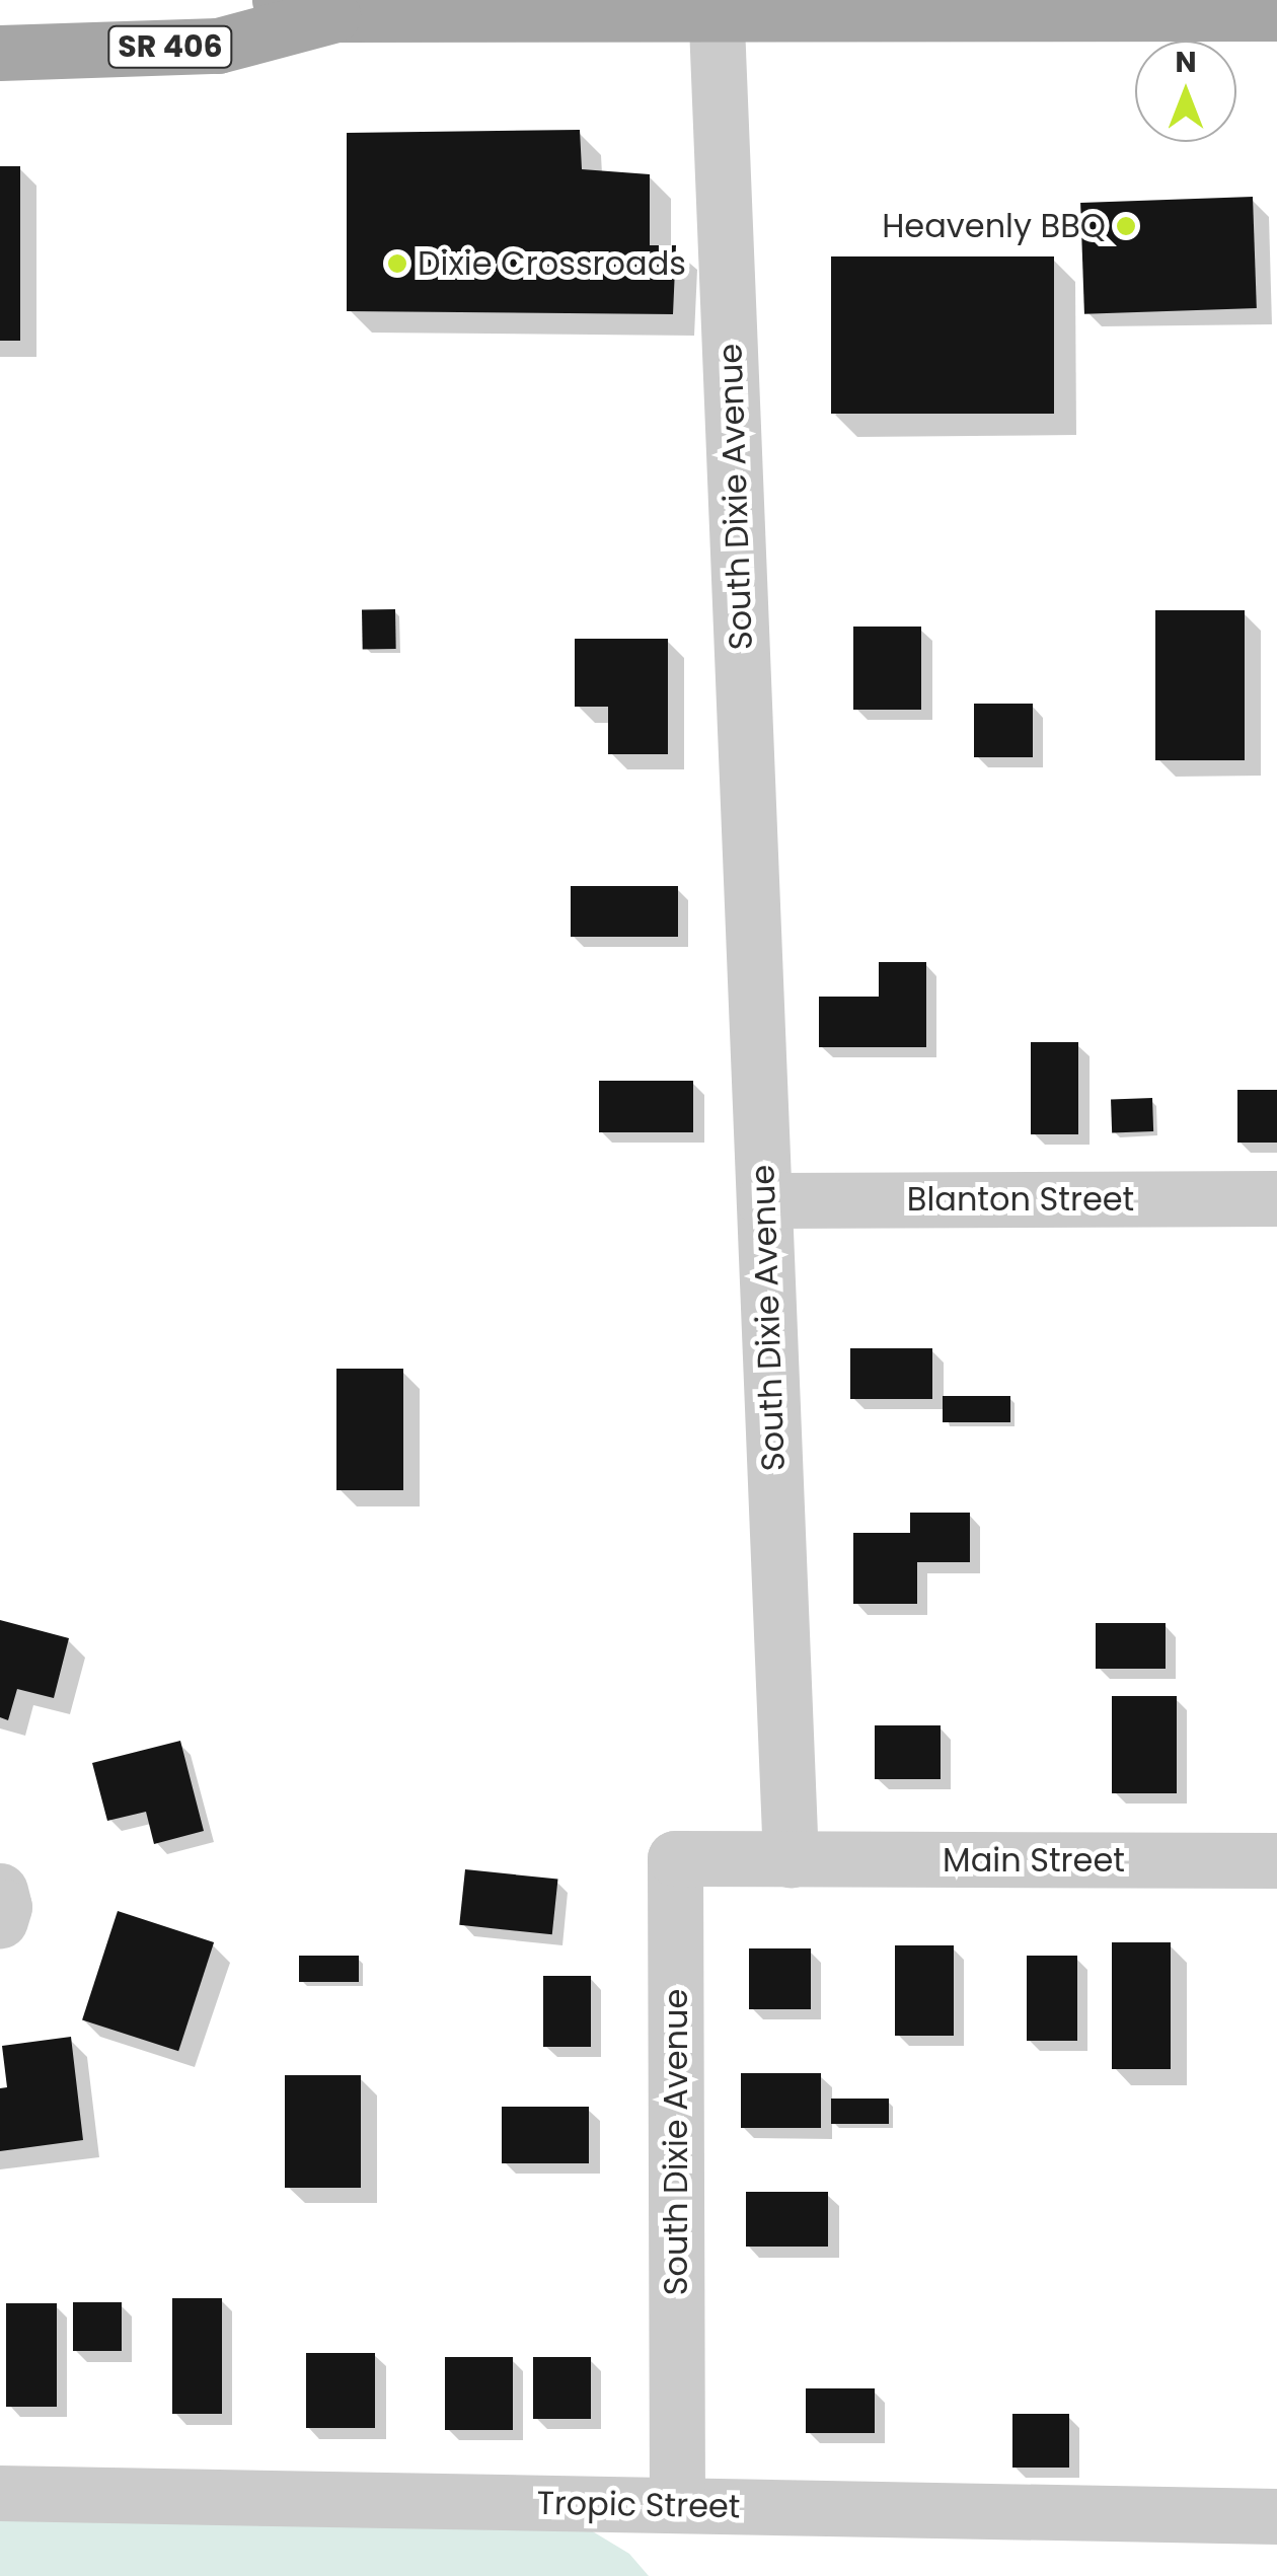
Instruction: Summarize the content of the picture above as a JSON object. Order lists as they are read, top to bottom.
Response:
{
  "streets": {
    "main road": ["SR 406"],
    "street": [
      "South Dixie Avenue",
      "Blanton Street",
      "Main Street",
      "Tropic Street"
    ]
  },
  "crossings": [
    ["SR 406", "South Dixie Avenue"],
    ["South Dixie Avenue", "Blanton Street"],
    ["South Dixie Avenue", "Main Street"],
    ["South Dixie Avenue", "Tropic Street"]
  ],
  "places": ["Heavenly BBQ", "Dixie Crossroads"],
  "north": "top"
}
